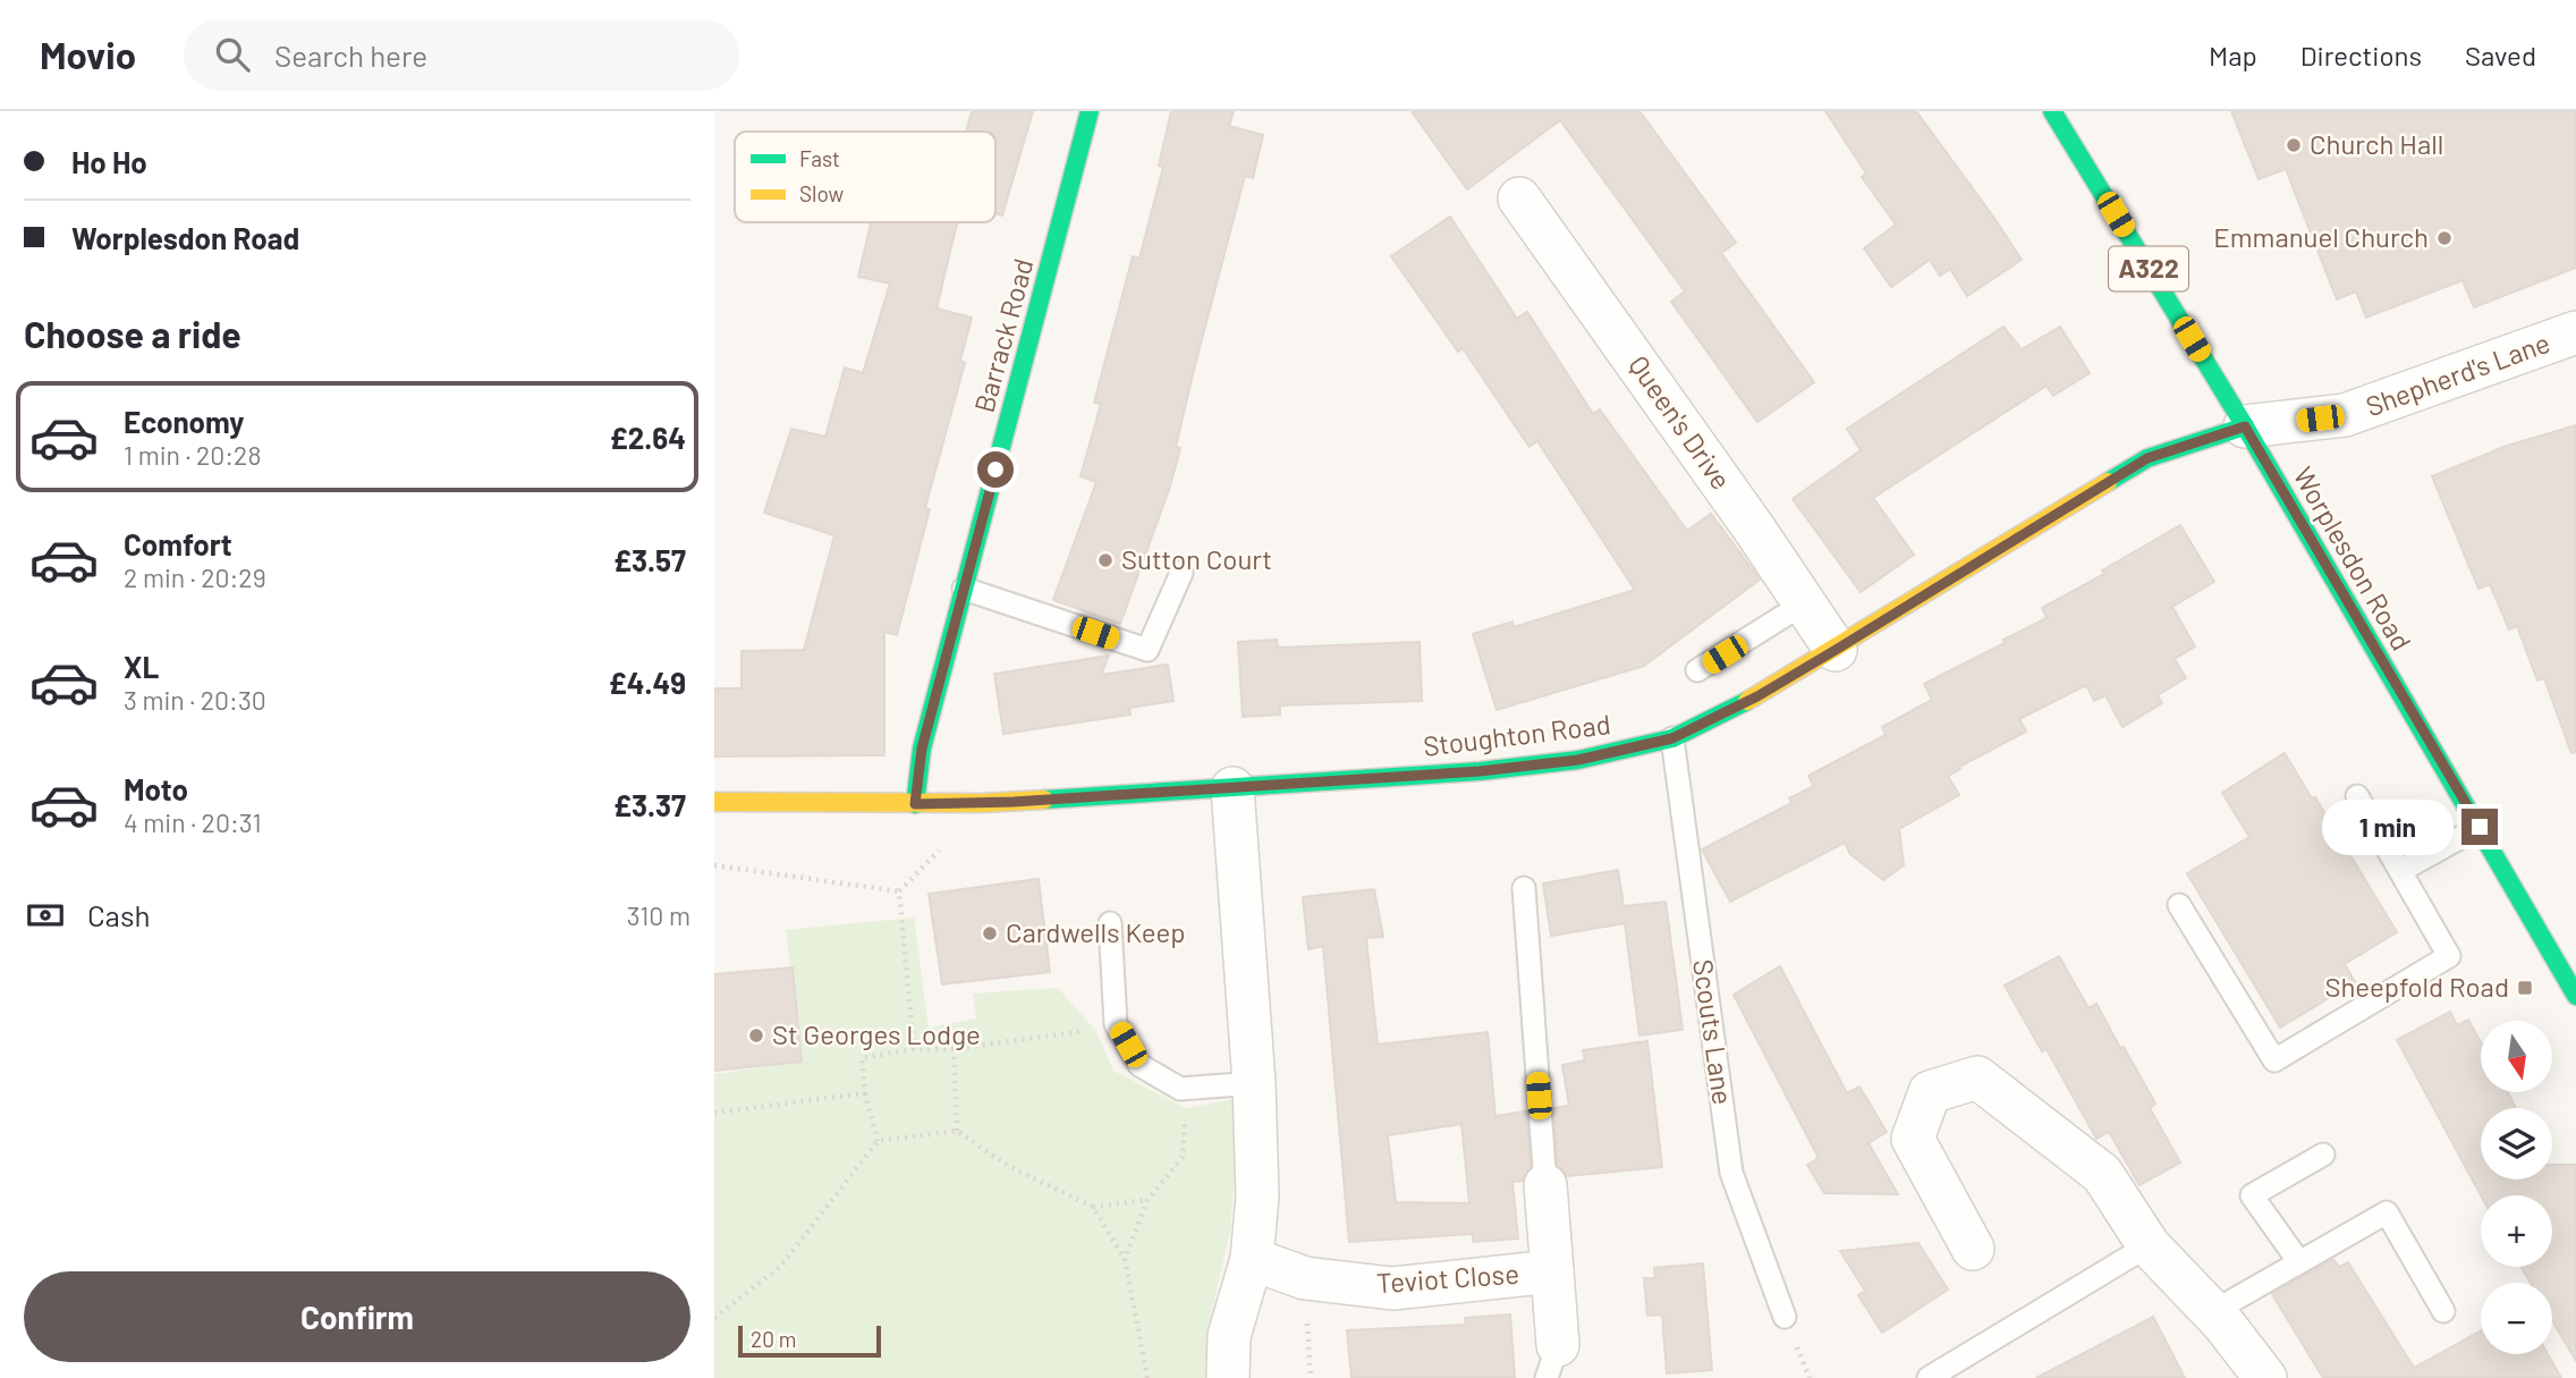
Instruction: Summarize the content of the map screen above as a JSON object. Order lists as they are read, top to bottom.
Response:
{
  "streets": {
    "street": [
      "A322",
      "Barrack Road",
      "Shepherd's Lane",
      "Queen's Drive",
      "Worplesdon Road",
      "Stoughton Road",
      "Teviot Close"
    ],
    "lane": ["Scouts Lane"]
  },
  "crossings": [
    ["Barrack Road", "Stoughton Road"],
    ["Shepherd's Lane", "Worplesdon Road"],
    ["Shepherd's Lane", "Stoughton Road"],
    ["Queen's Drive", "Stoughton Road"],
    ["Worplesdon Road", "Stoughton Road"],
    ["Stoughton Road", "Scouts Lane"]
  ],
  "places": {
    "other": [
      "Church Hall",
      "Emmanuel Church",
      "Sutton Court",
      "Cardwells Keep",
      "St Georges Lodge"
    ],
    "transit": ["Sheepfold Road"]
  },
  "legend": ["Fast", "Slow"],
  "scale_bar": "20 m",
  "north": "bottom",
  "page": {
    "header": "Movio",
    "search": "Search here",
    "nav": ["Map", "Directions", "Saved"],
    "banner": ["Ho Ho", "Worplesdon Road"],
    "heading": "Choose a ride",
    "list": [
      {
        "name": "Economy",
        "note": "1 min · 20:28",
        "value": "£2.64"
      },
      {
        "name": "Comfort",
        "note": "2 min · 20:29",
        "value": "£3.57"
      },
      {
        "name": "XL",
        "note": "3 min · 20:30",
        "value": "£4.49"
      },
      {
        "name": "Moto",
        "note": "4 min · 20:31",
        "value": "£3.37"
      }
    ],
    "bubble": "1 min",
    "pay": ["Cash", "310 m"],
    "map_buttons": ["+", "−"],
    "buttons": "Confirm",
    "scale": "20 m"
  }
}
